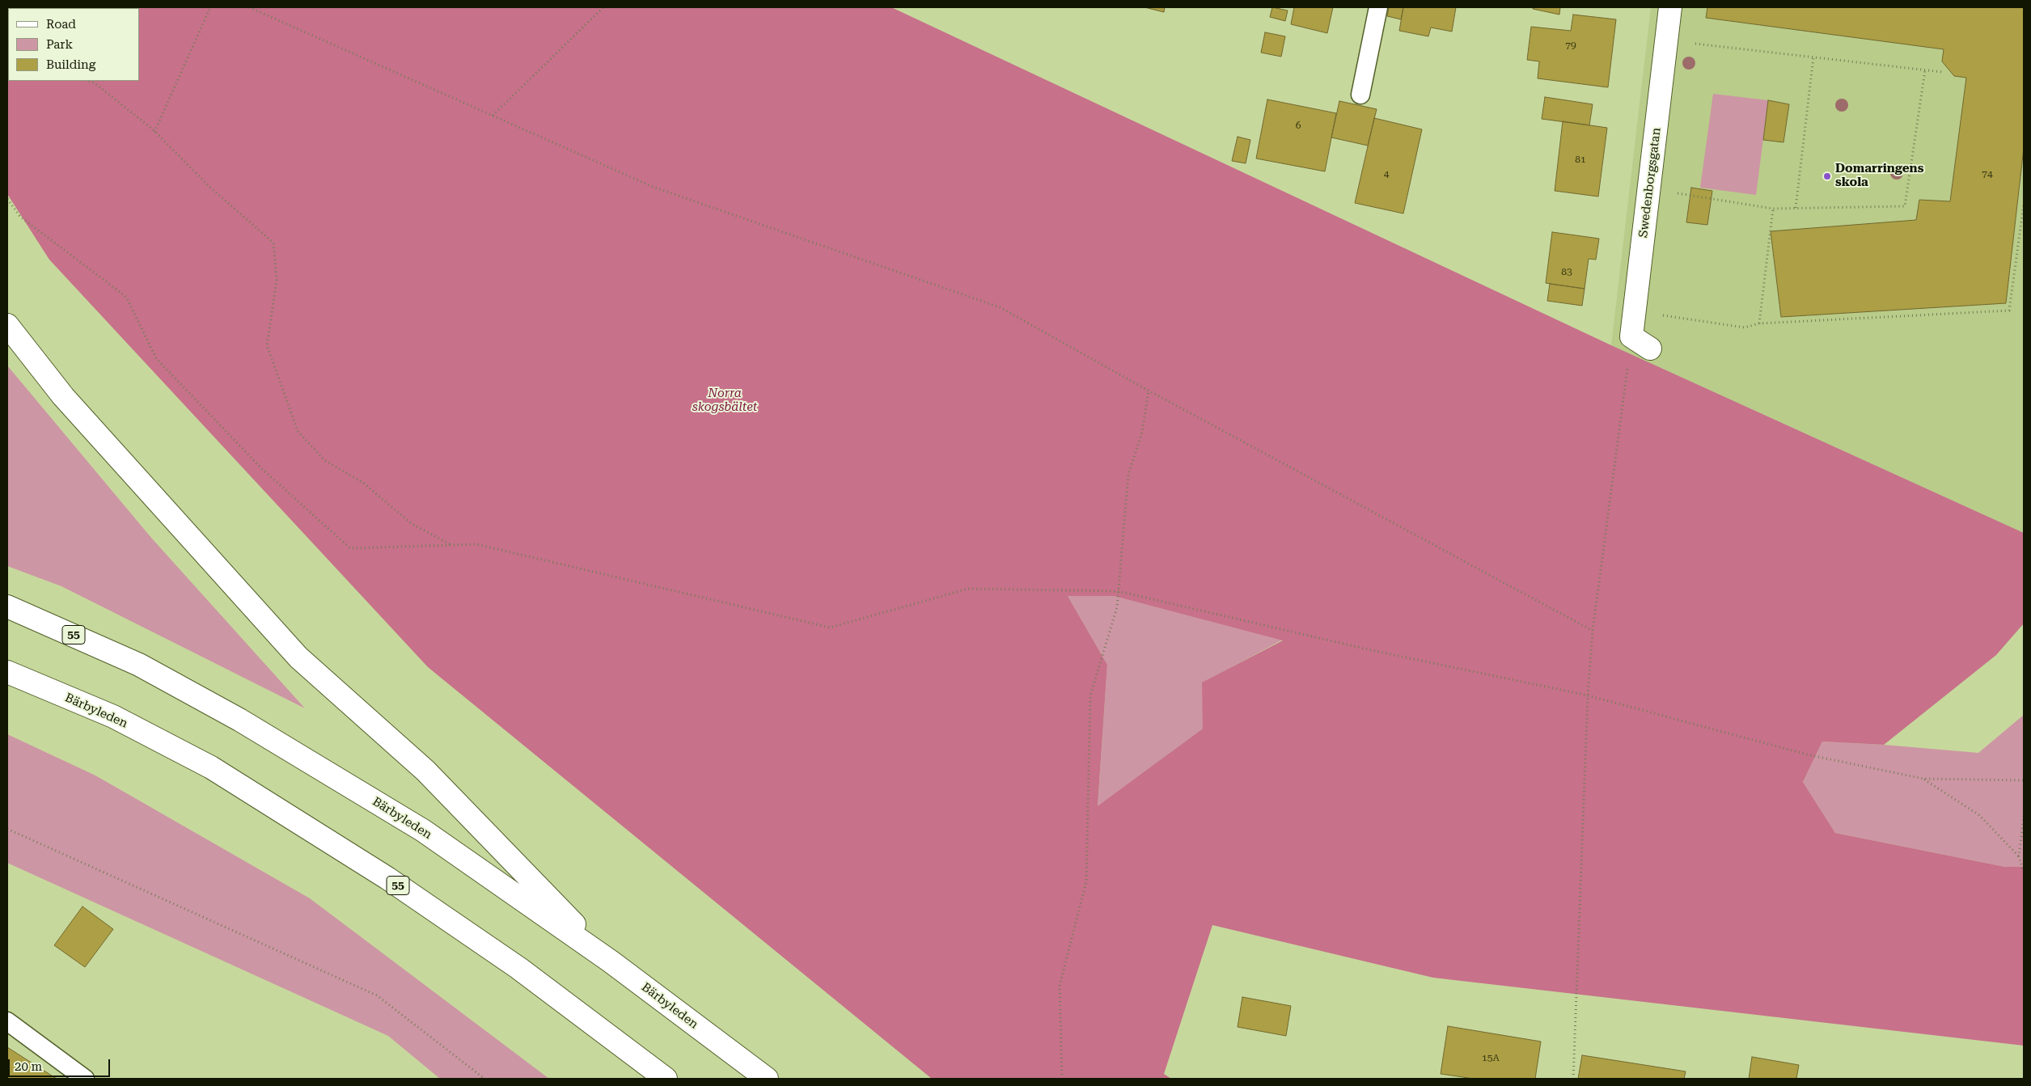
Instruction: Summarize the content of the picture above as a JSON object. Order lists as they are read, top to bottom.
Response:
{
  "streets": {
    "main road": ["Swedenborgsgatan", "55", "Bärbyleden"]
  },
  "parks": ["Norra skogsbältet"],
  "places": ["Domarringens skola"],
  "house_numbers": [
    "79",
    "6",
    "81",
    "4",
    "74",
    "83",
    "15A"
  ],
  "legend": ["Road", "Park", "Building"],
  "scale_bar": "20 m"
}
